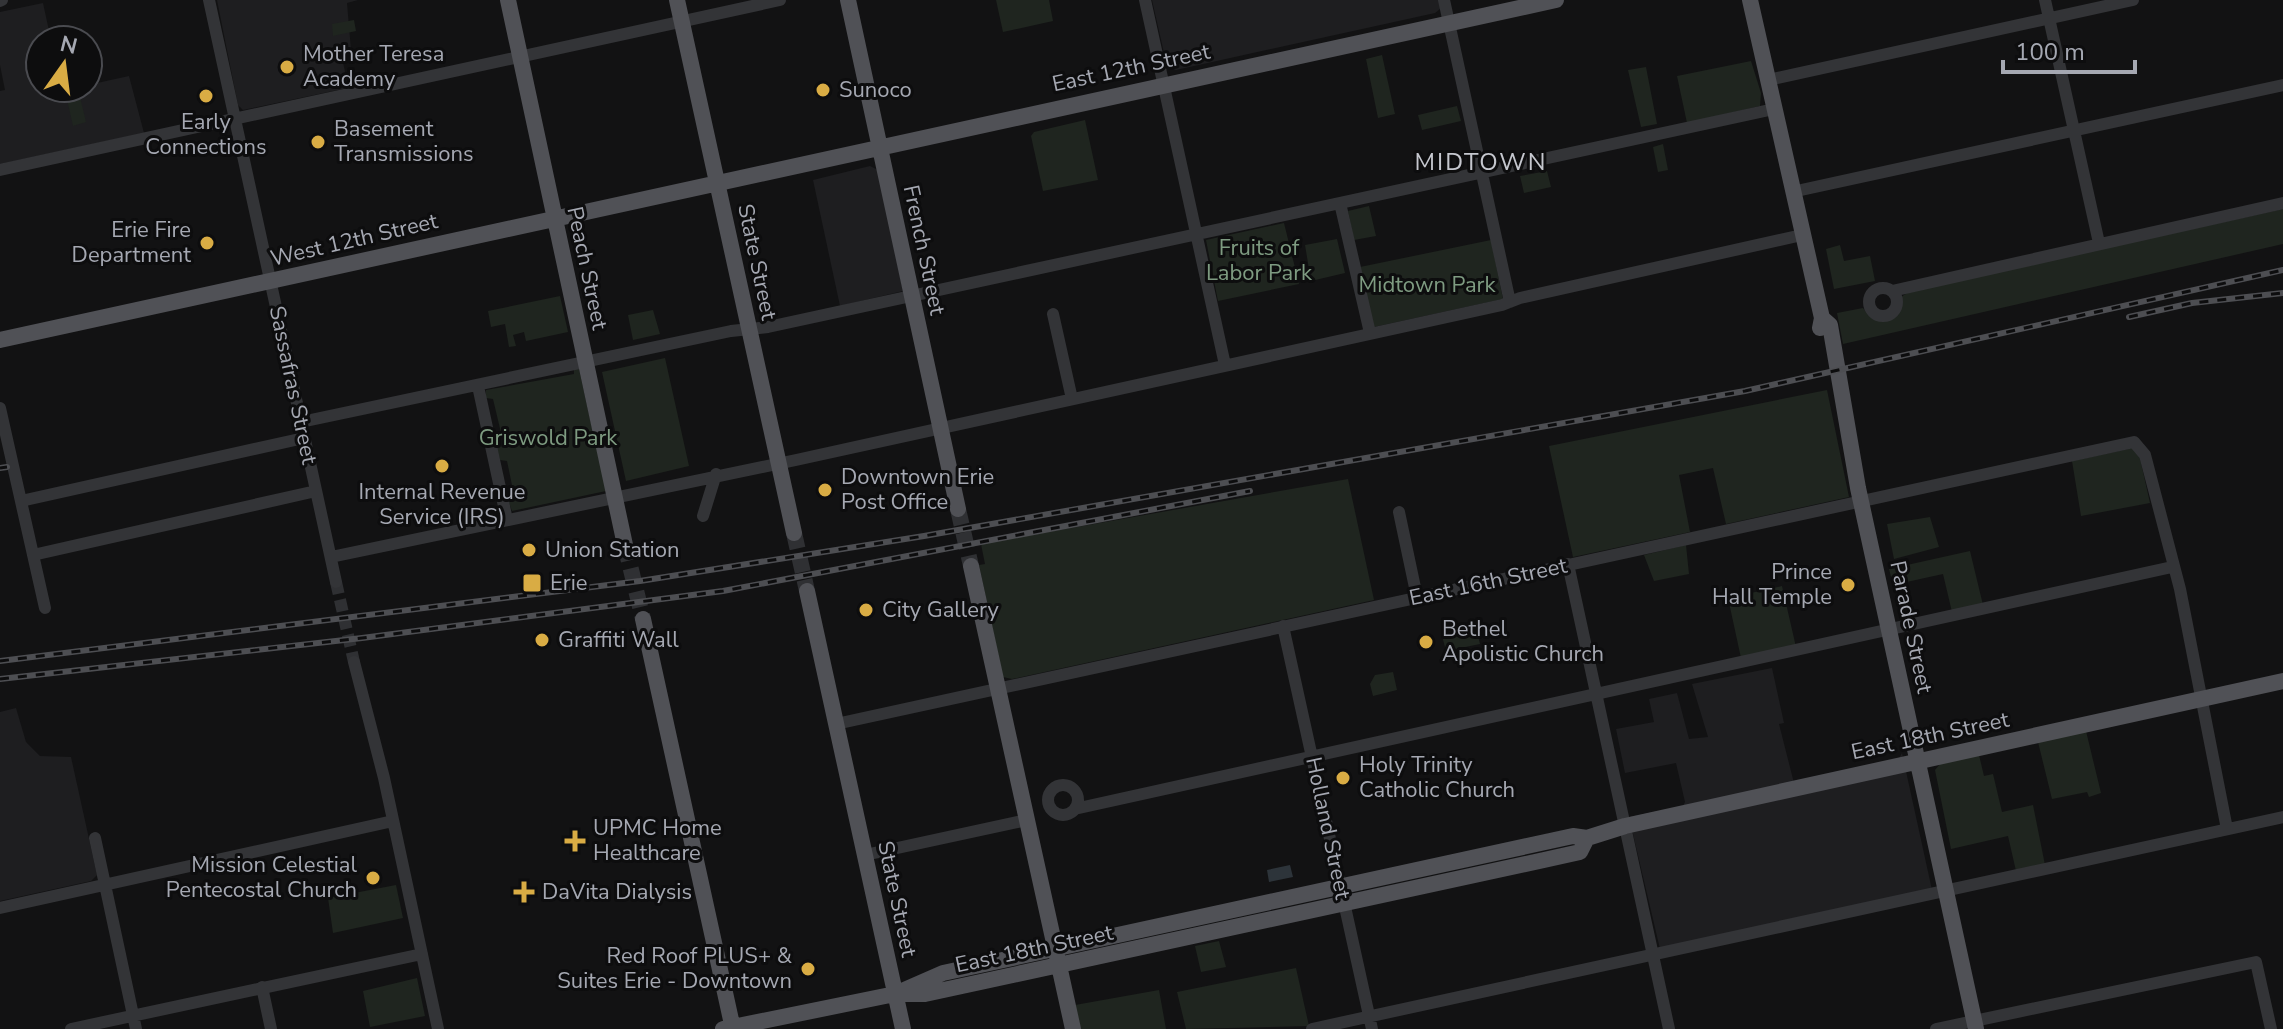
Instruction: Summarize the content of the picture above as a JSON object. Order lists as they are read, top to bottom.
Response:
{
  "streets": {
    "main road": [
      "East 12th Street",
      "West 12th Street",
      "French Street",
      "State Street",
      "Peach Street",
      "Parade Street",
      "East 18th Street"
    ],
    "street": ["Sassafras Street", "East 16th Street", "Holland Street"]
  },
  "crossings": [
    ["East 12th Street", "West 12th Street"],
    ["East 12th Street", "French Street"],
    ["East 12th Street", "State Street"],
    ["West 12th Street", "State Street"],
    ["West 12th Street", "Peach Street"],
    ["West 12th Street", "Sassafras Street"],
    ["State Street", "East 16th Street"],
    ["State Street", "East 18th Street"],
    ["East 16th Street", "Parade Street"],
    ["East 16th Street", "Holland Street"],
    ["Parade Street", "East 18th Street"],
    ["East 18th Street", "Holland Street"]
  ],
  "districts": ["MIDTOWN"],
  "parks": ["Fruits of Labor Park", "Midtown Park", "Griswold Park"],
  "places": {
    "other": [
      "Mother Teresa Academy",
      "Sunoco",
      "Early Connections",
      "Basement Transmissions",
      "Erie Fire Department",
      "Internal Revenue Service (IRS)",
      "Downtown Erie Post Office",
      "Union Station",
      "Prince Hall Temple",
      "City Gallery",
      "Graffiti Wall",
      "Bethel Apolistic Church",
      "Holy Trinity Catholic Church",
      "Mission Celestial Pentecostal Church",
      "Red Roof PLUS+ & Suites Erie - Downtown"
    ],
    "transit": ["Erie"],
    "health": ["UPMC Home Healthcare", "DaVita Dialysis"]
  },
  "scale_bar": "100 m",
  "north": "top"
}
